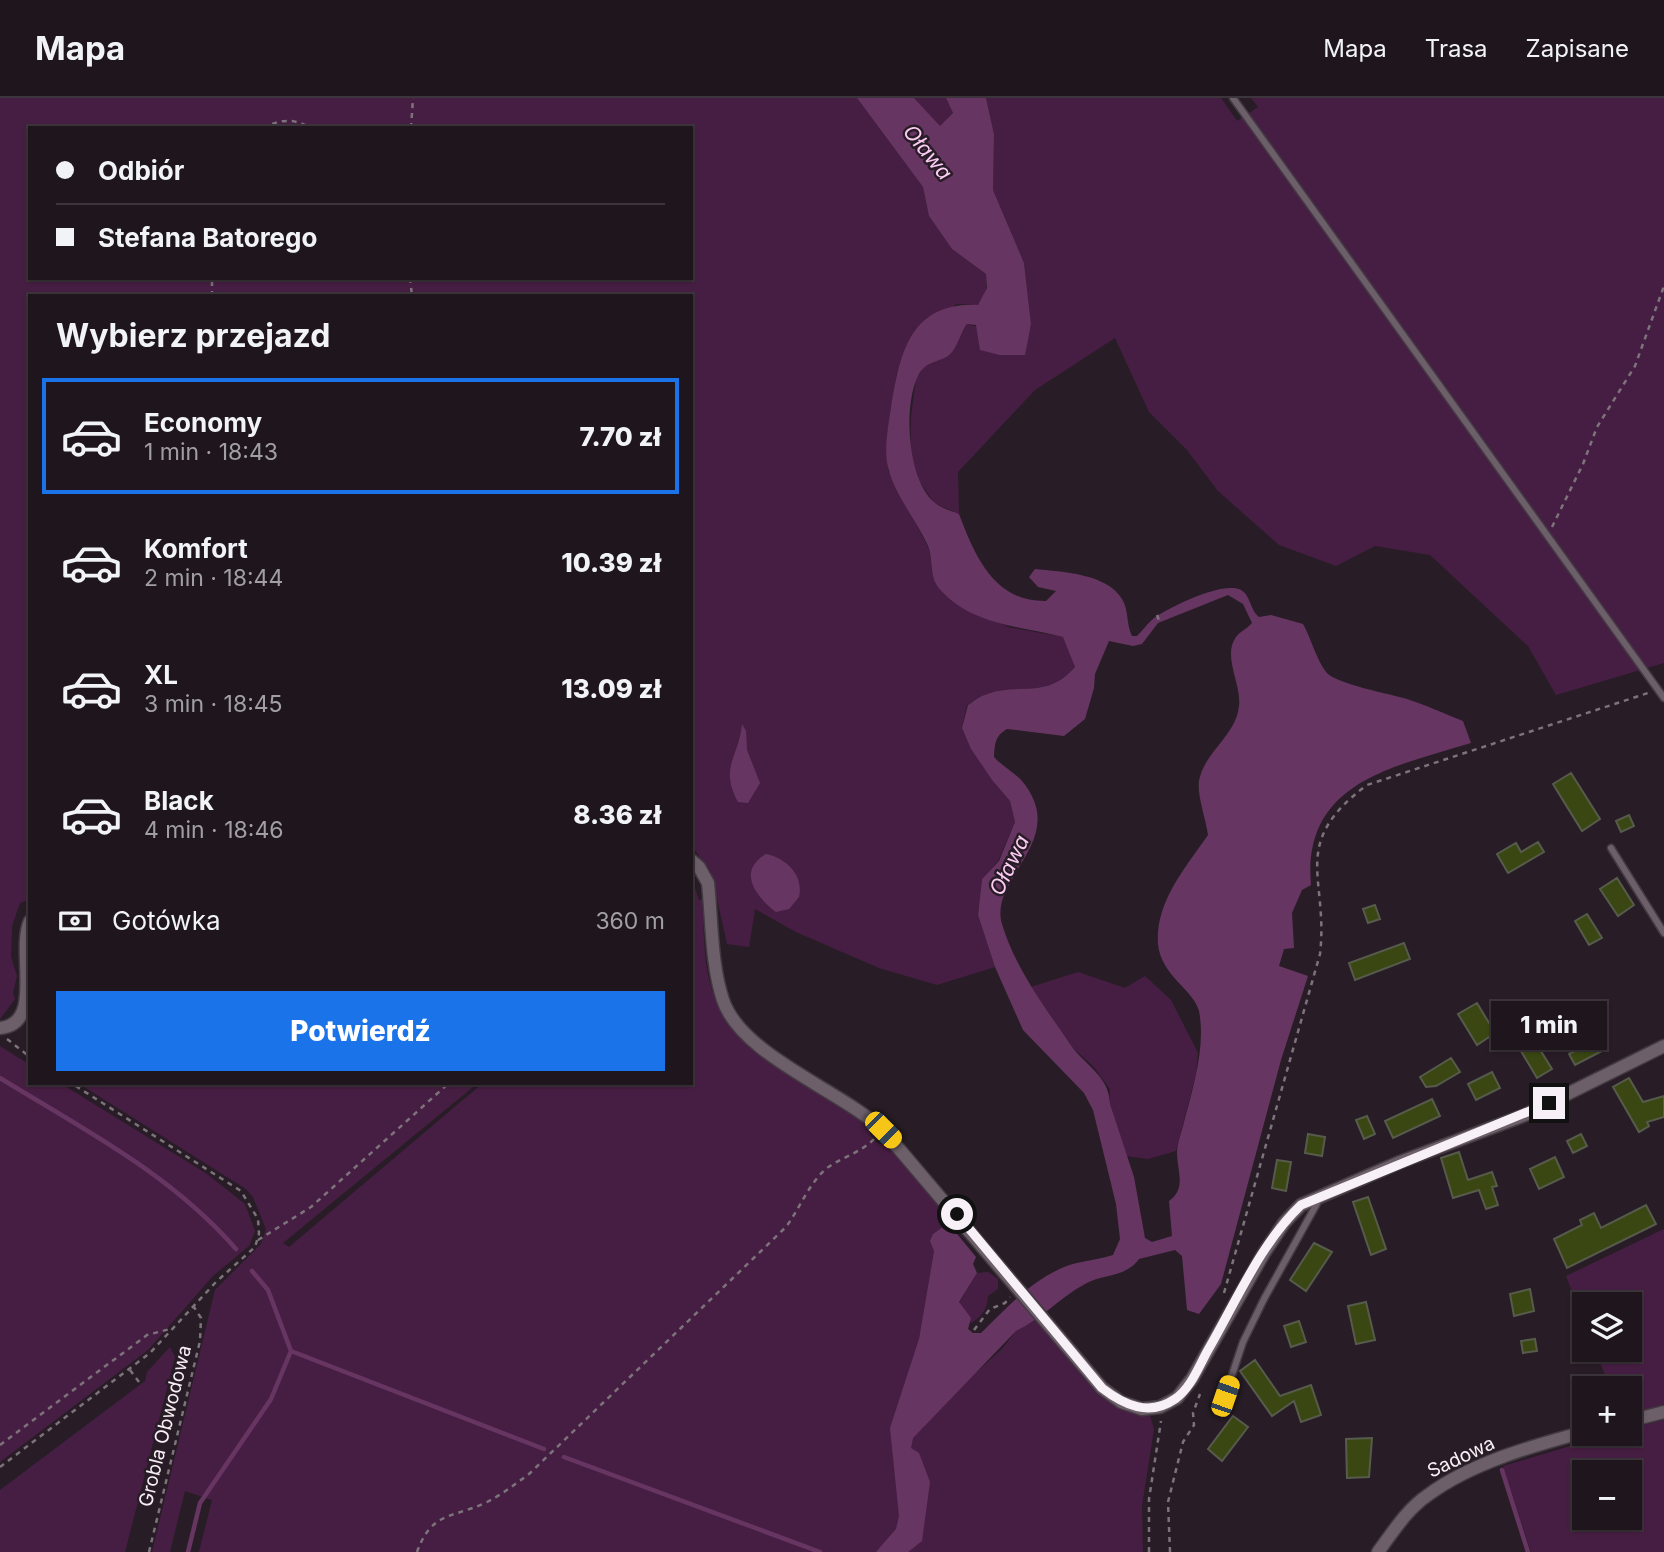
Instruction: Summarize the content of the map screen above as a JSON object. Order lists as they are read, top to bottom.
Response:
{
  "streets": {
    "street": ["Sadowa"],
    "path": ["Grobla Obwodowa"]
  },
  "water": ["Oława"],
  "page": {
    "header": "Mapa",
    "nav": ["Mapa", "Trasa", "Zapisane"],
    "banner": ["Odbiór", "Stefana Batorego"],
    "heading": "Wybierz przejazd",
    "list": [
      {
        "name": "Economy",
        "note": "1 min · 18:43",
        "value": "7.70 zł"
      },
      {
        "name": "Komfort",
        "note": "2 min · 18:44",
        "value": "10.39 zł"
      },
      {
        "name": "XL",
        "note": "3 min · 18:45",
        "value": "13.09 zł"
      },
      {
        "name": "Black",
        "note": "4 min · 18:46",
        "value": "8.36 zł"
      }
    ],
    "pay": ["Gotówka", "360 m"],
    "buttons": "Potwierdź",
    "bubble": "1 min",
    "map_buttons": ["+", "−"]
  }
}
